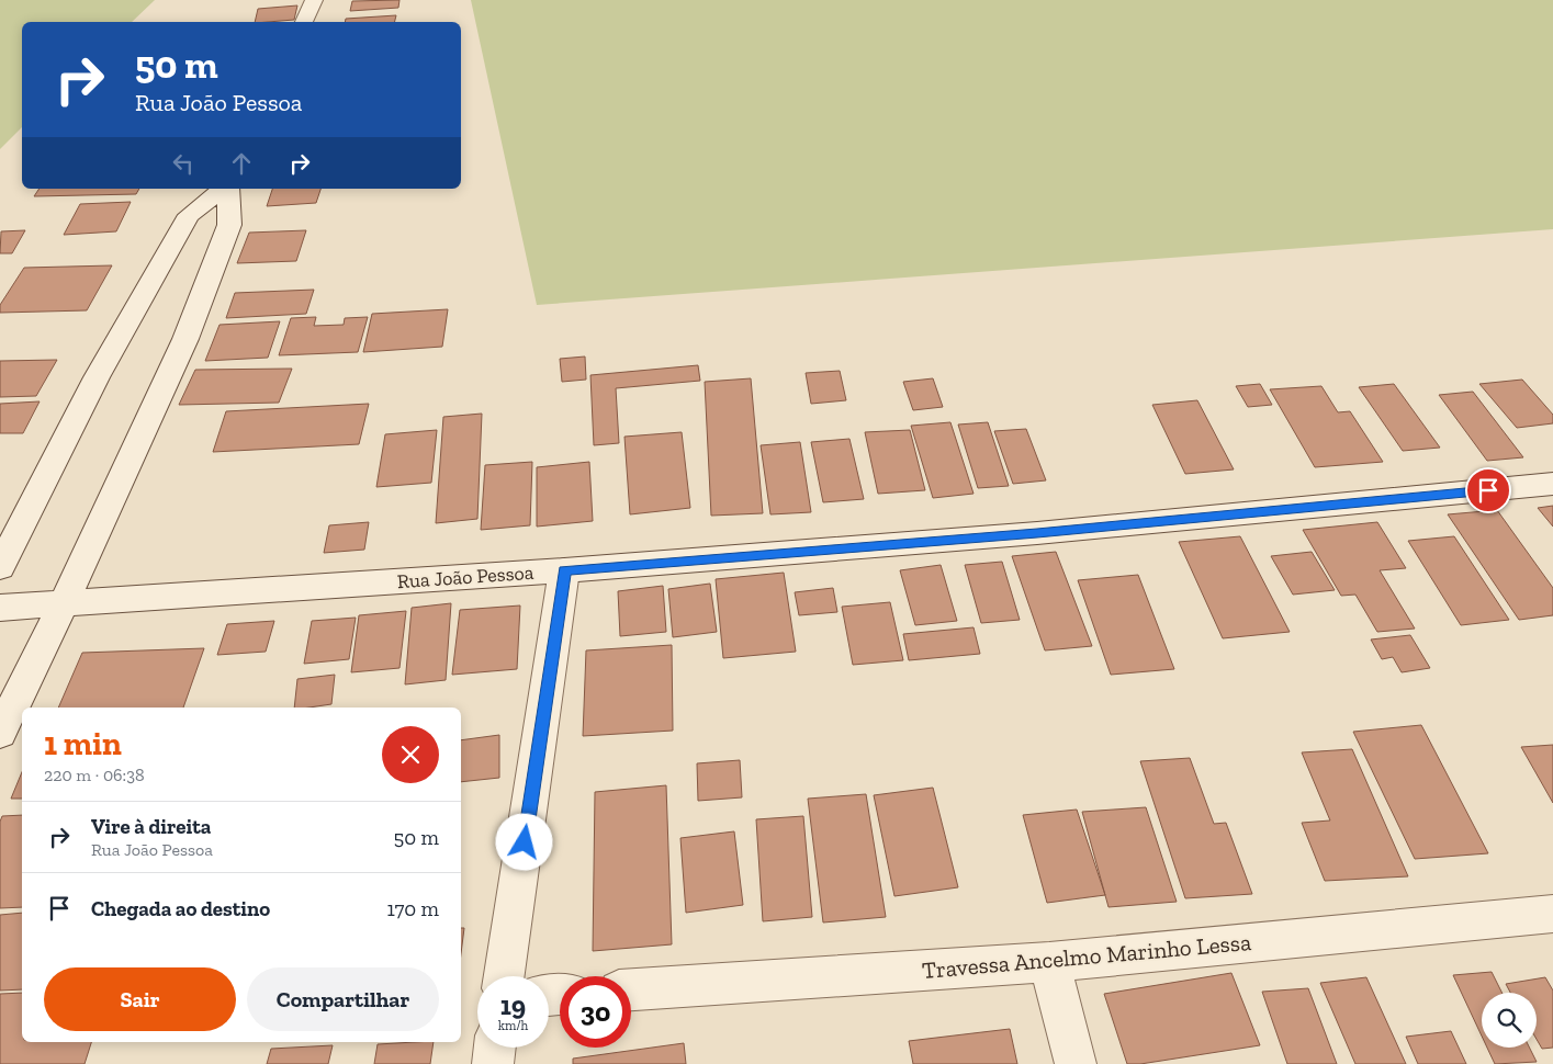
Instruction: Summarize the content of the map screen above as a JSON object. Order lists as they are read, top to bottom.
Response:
{
  "streets": {
    "street": ["Rua João Pessoa", "Travessa Ancelmo Marinho Lessa"]
  },
  "page": {
    "turn": ["50 m", "Rua João Pessoa"],
    "heading": ["1 min", "220 m · 06:38"],
    "list": [
      {
        "name": "Vire à direita",
        "note": "Rua João Pessoa",
        "value": "50 m"
      },
      {
        "name": "Chegada ao destino",
        "value": "170 m"
      }
    ],
    "buttons": ["Sair", "Compartilhar"],
    "speed": "19 km/h",
    "limit": "30"
  }
}
